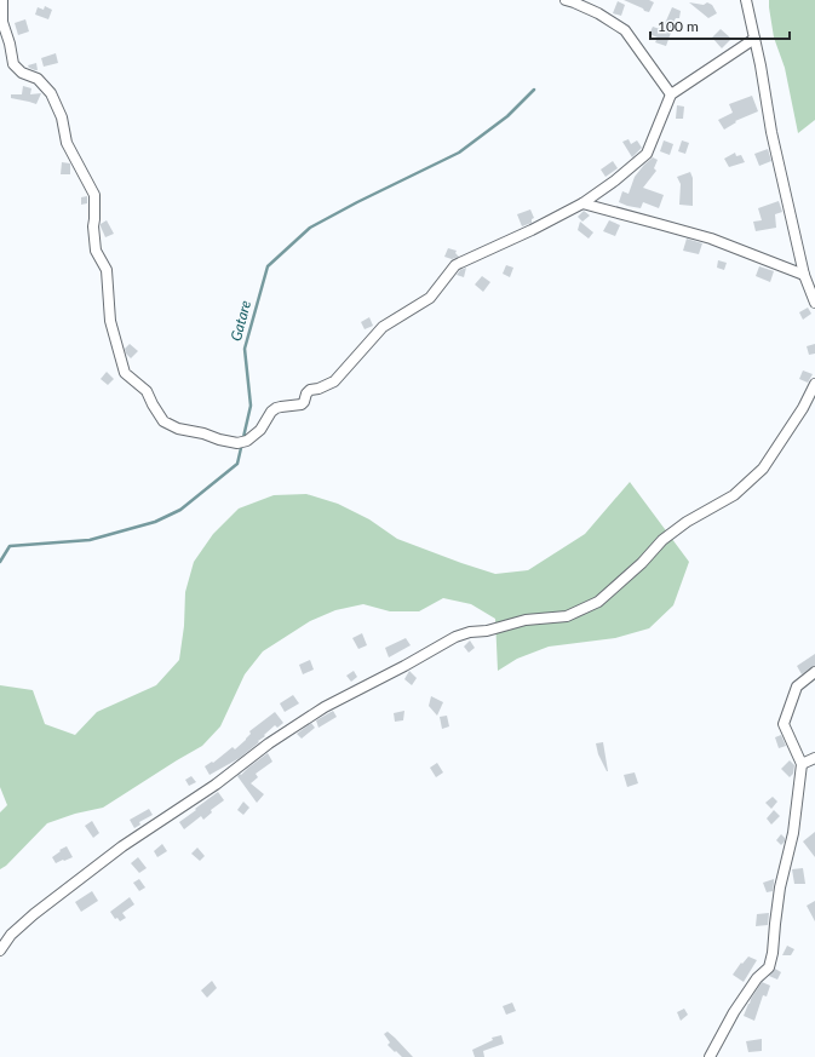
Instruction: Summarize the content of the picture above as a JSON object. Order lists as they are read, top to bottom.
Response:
{
  "water": ["Gatare"],
  "scale_bar": "100 m"
}
